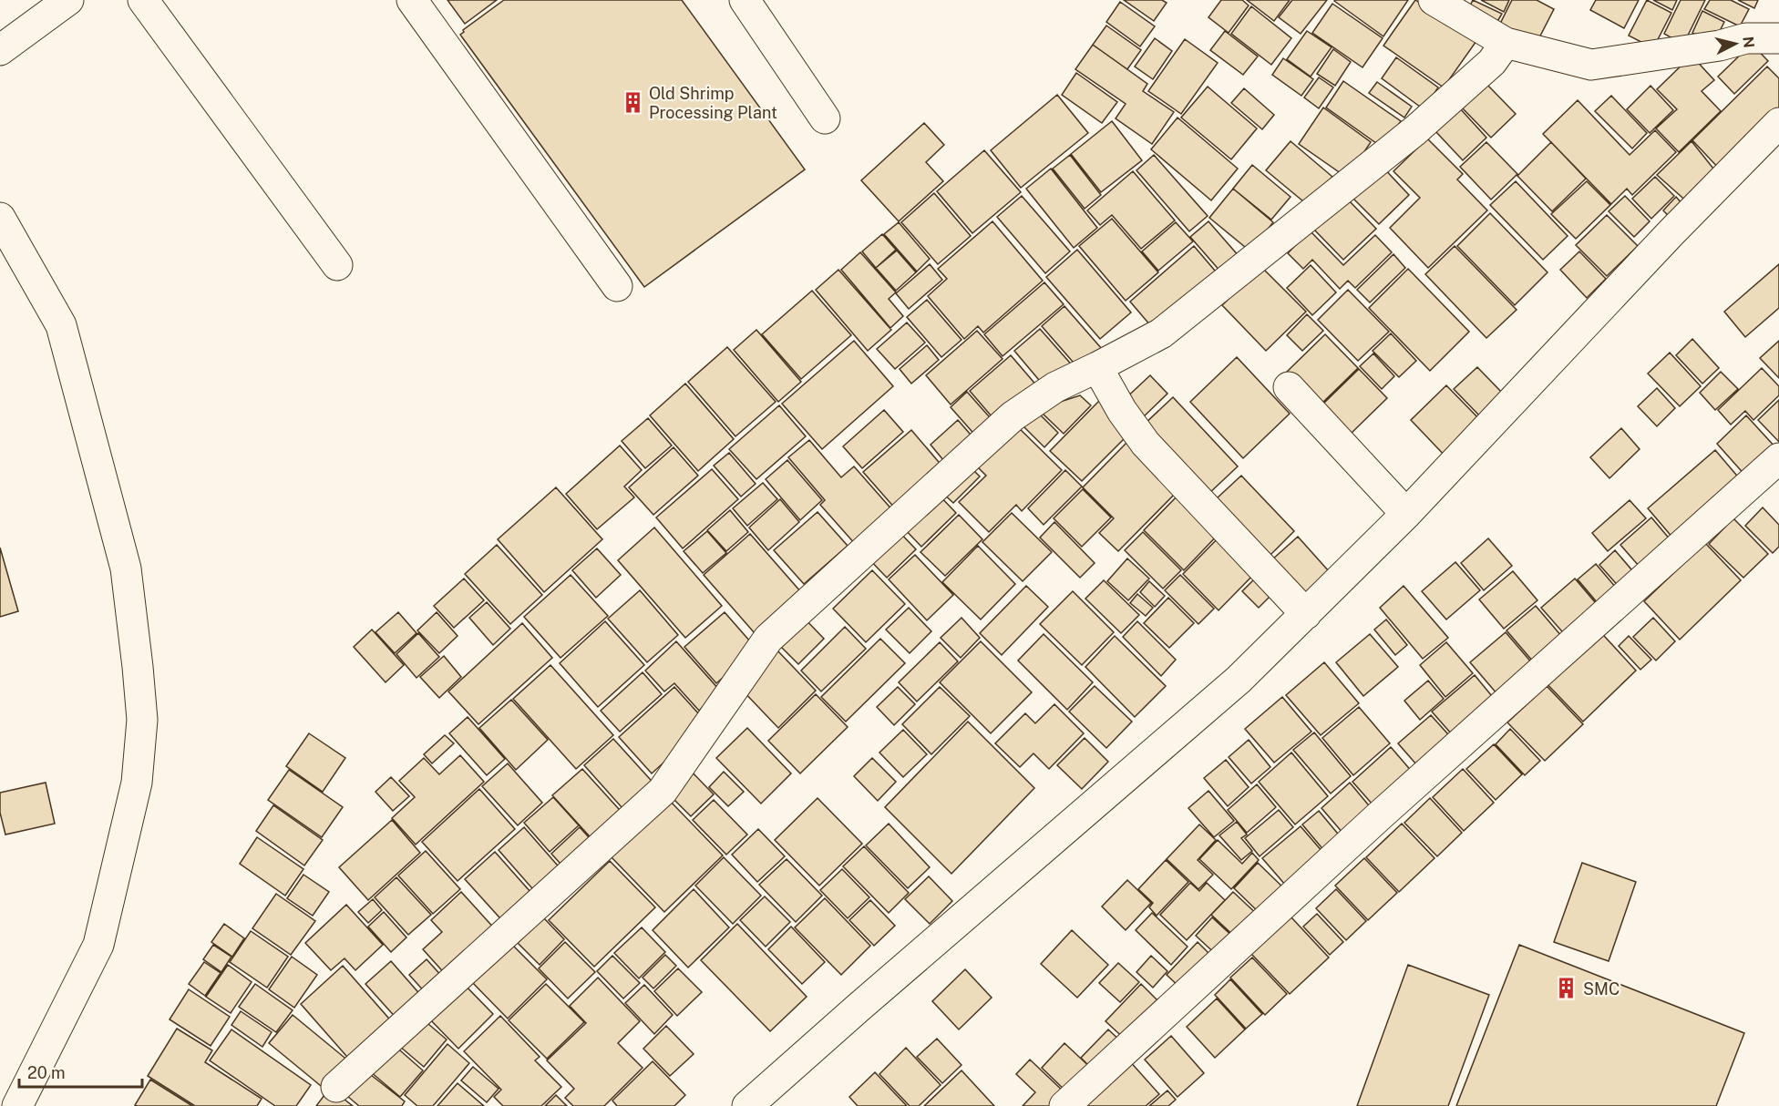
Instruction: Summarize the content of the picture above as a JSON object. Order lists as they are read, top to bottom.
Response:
{
  "places": {
    "building": ["Old Shrimp Processing Plant", "SMC"]
  },
  "scale_bar": "20 m",
  "north": "right"
}
